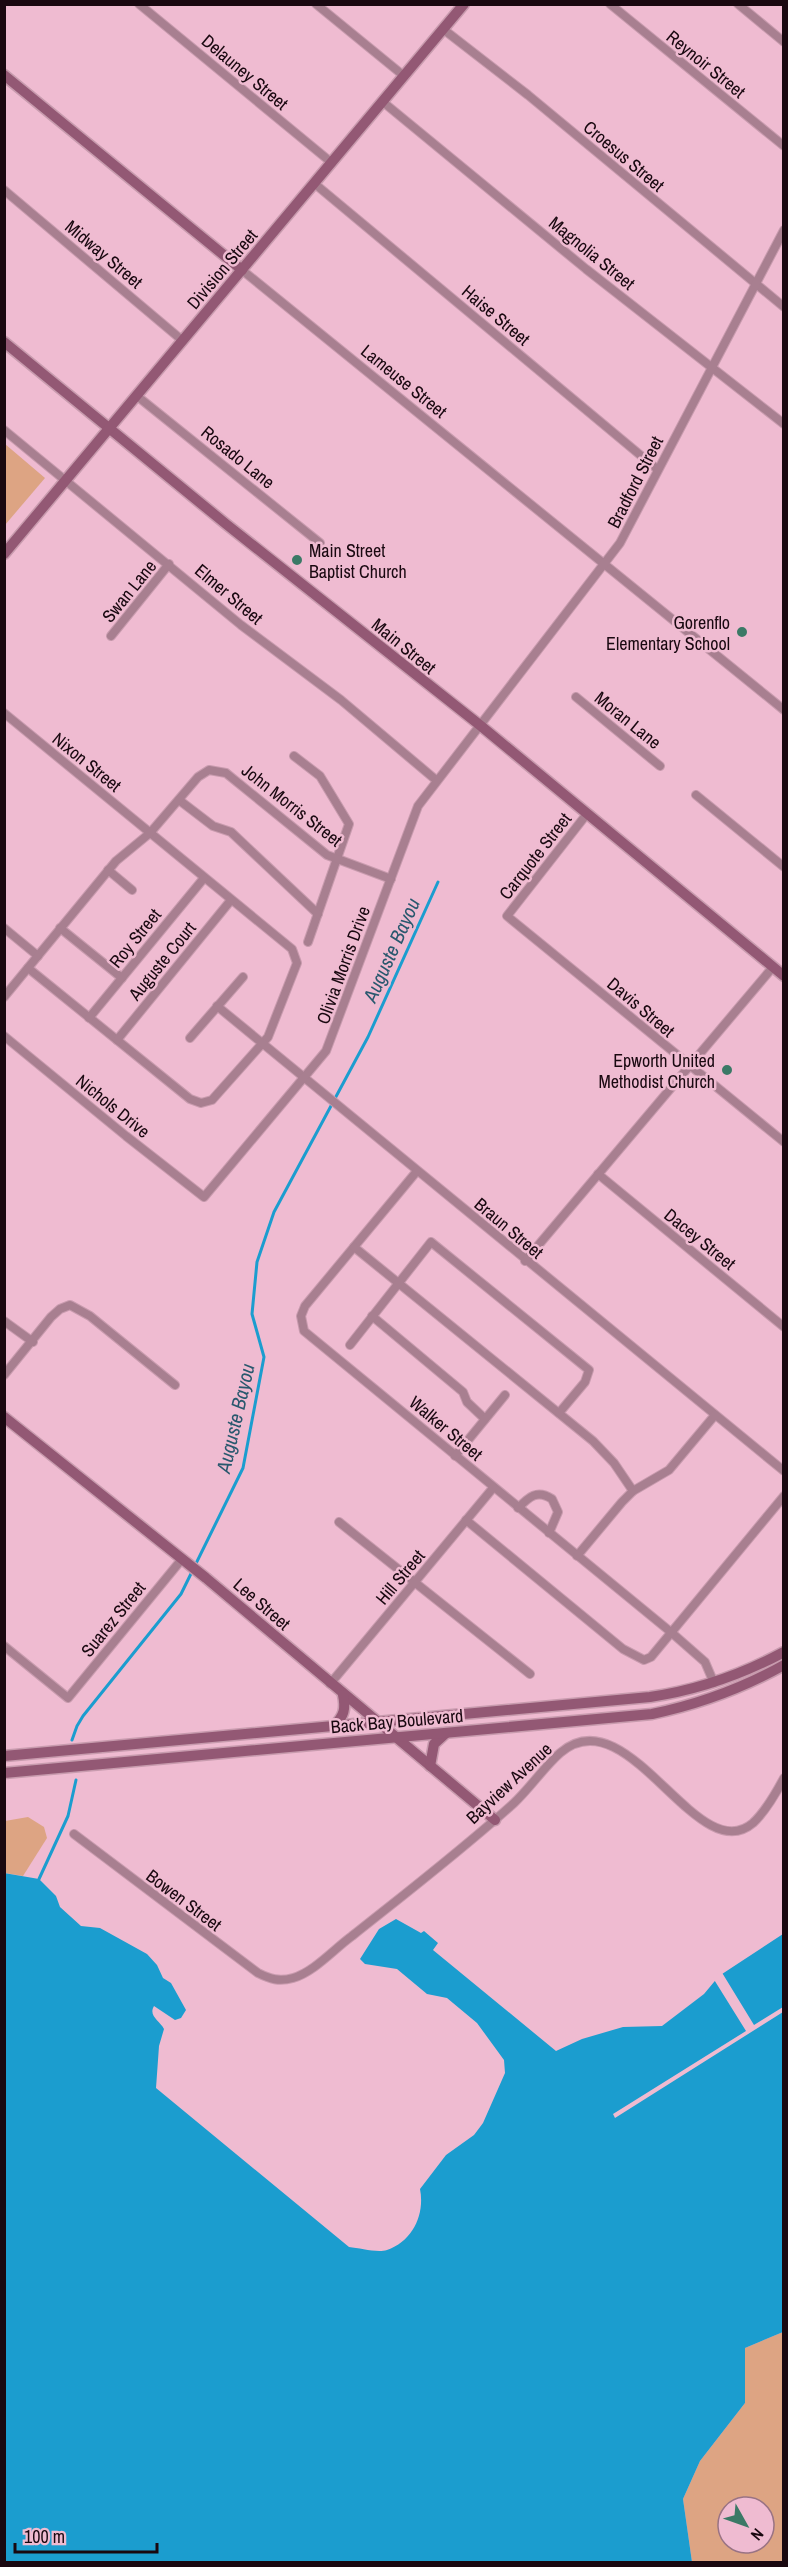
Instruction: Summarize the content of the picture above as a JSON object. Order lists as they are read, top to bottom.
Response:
{
  "streets": {
    "main road": [
      "Division Street",
      "Lameuse Street",
      "Main Street",
      "Lee Street",
      "Back Bay Boulevard"
    ],
    "street": [
      "Reynoir Street",
      "Delauney Street",
      "Croesus Street",
      "Magnolia Street",
      "Midway Street",
      "Haise Street",
      "Rosado Lane",
      "Bradford Street",
      "Swan Lane",
      "Elmer Street",
      "Moran Lane",
      "Nixon Street",
      "John Morris Street",
      "Carquote Street",
      "Roy Street",
      "Auguste Court",
      "Olivia Morris Drive",
      "Davis Street",
      "Nichols Drive",
      "Braun Street",
      "Dacey Street",
      "Walker Street",
      "Hill Street",
      "Suarez Street",
      "Bayview Avenue",
      "Bowen Street"
    ]
  },
  "crossings": [
    ["Delauney Street", "Division Street"],
    ["Croesus Street", "Division Street"],
    ["Croesus Street", "Bradford Street"],
    ["Magnolia Street", "Division Street"],
    ["Magnolia Street", "Bradford Street"],
    ["Midway Street", "Division Street"],
    ["Division Street", "Haise Street"],
    ["Division Street", "Lameuse Street"],
    ["Division Street", "Rosado Lane"],
    ["Division Street", "Elmer Street"],
    ["Division Street", "Main Street"],
    ["Haise Street", "Bradford Street"],
    ["Lameuse Street", "Bradford Street"],
    ["Bradford Street", "Main Street"],
    ["Bradford Street", "Olivia Morris Drive"],
    ["Swan Lane", "Elmer Street"],
    ["Elmer Street", "Olivia Morris Drive"],
    ["Main Street", "Carquote Street"],
    ["Main Street", "Olivia Morris Drive"],
    ["John Morris Street", "Olivia Morris Drive"],
    ["Carquote Street", "Davis Street"],
    ["Olivia Morris Drive", "Nichols Drive"],
    ["Olivia Morris Drive", "Braun Street"],
    ["Braun Street", "Walker Street"],
    ["Walker Street", "Hill Street"],
    ["Walker Street", "Back Bay Boulevard"],
    ["Hill Street", "Lee Street"],
    ["Lee Street", "Suarez Street"],
    ["Lee Street", "Back Bay Boulevard"],
    ["Lee Street", "Bayview Avenue"],
    ["Bayview Avenue", "Bowen Street"]
  ],
  "water": ["Auguste Bayou"],
  "places": ["Main Street Baptist Church", "Gorenflo Elementary School", "Epworth United Methodist Church"],
  "scale_bar": "100 m",
  "north": "bottom right"
}
